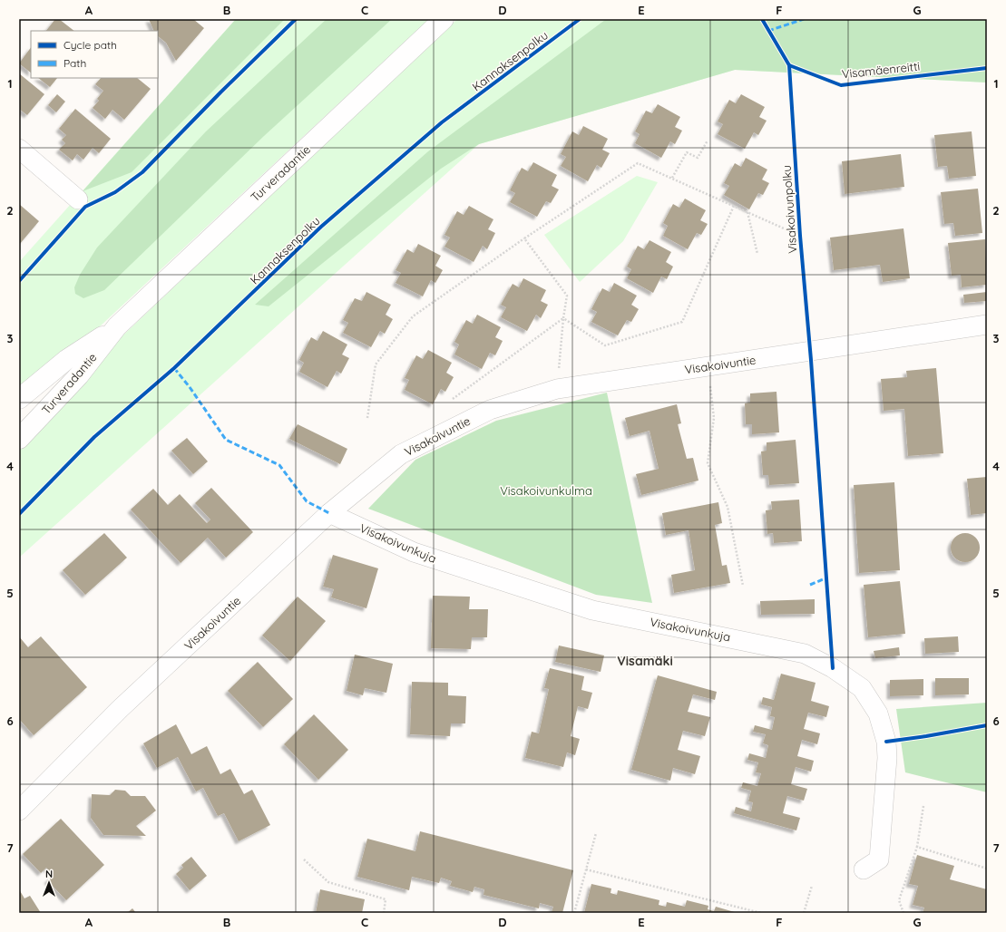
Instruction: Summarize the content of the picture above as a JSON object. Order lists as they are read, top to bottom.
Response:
{
  "streets": {
    "main road": ["Turveradantie"],
    "street": ["Visakoivuntie", "Visakoivunkuja"],
    "cycle path": ["Kannaksenpolku", "Visamäenreitti", "Visakoivunpolku"]
  },
  "crossings": [
    ["Visakoivuntie", "Visakoivunkuja"]
  ],
  "districts": ["Visamäki"],
  "parks": ["Visakoivunkulma"],
  "legend": ["Cycle path", "Path"],
  "north": "top",
  "grid": {
    "columns": [
      "A",
      "B",
      "C",
      "D",
      "E",
      "F",
      "G"
    ],
    "rows": [
      "1",
      "2",
      "3",
      "4",
      "5",
      "6",
      "7"
    ]
  }
}
